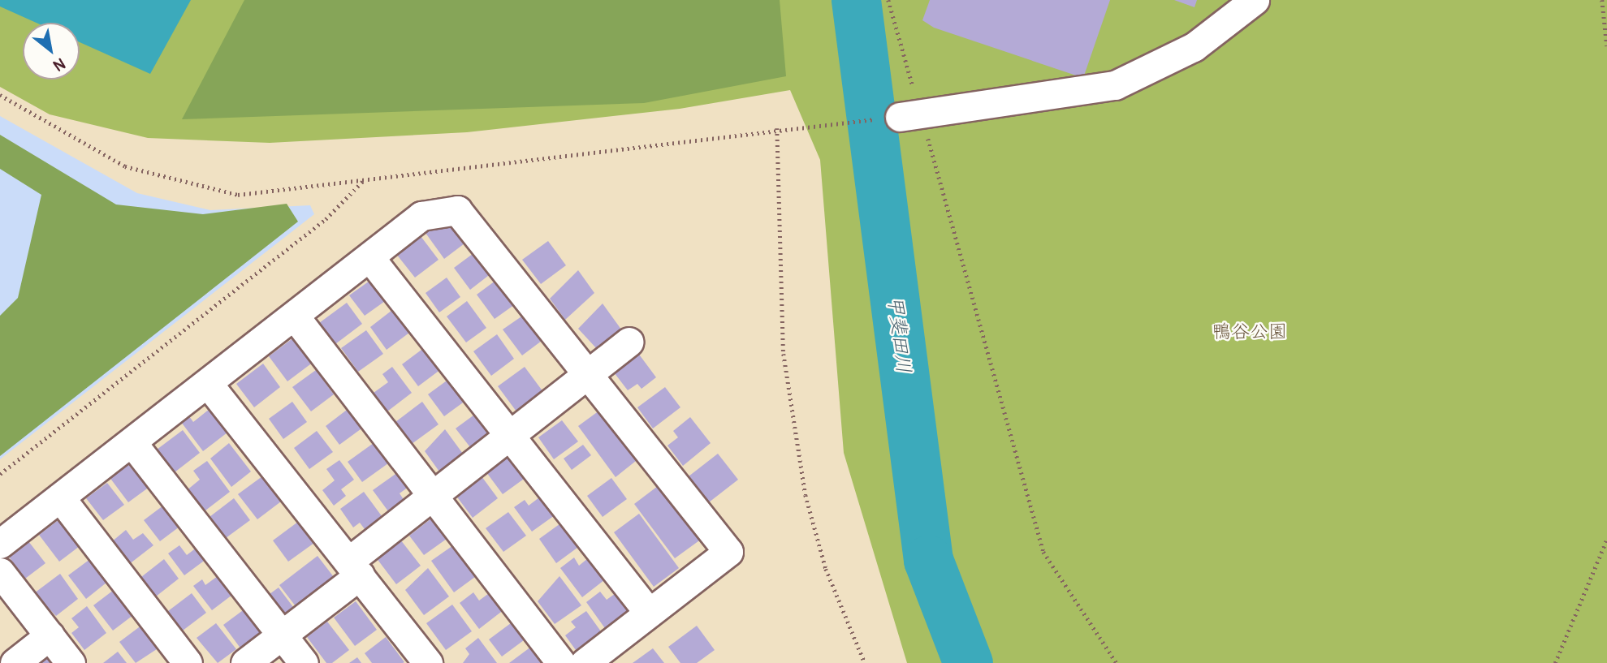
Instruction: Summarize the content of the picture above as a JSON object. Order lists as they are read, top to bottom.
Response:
{
  "water": ["甲斐田川"],
  "parks": ["鴨谷公園"],
  "north": "bottom right"
}
